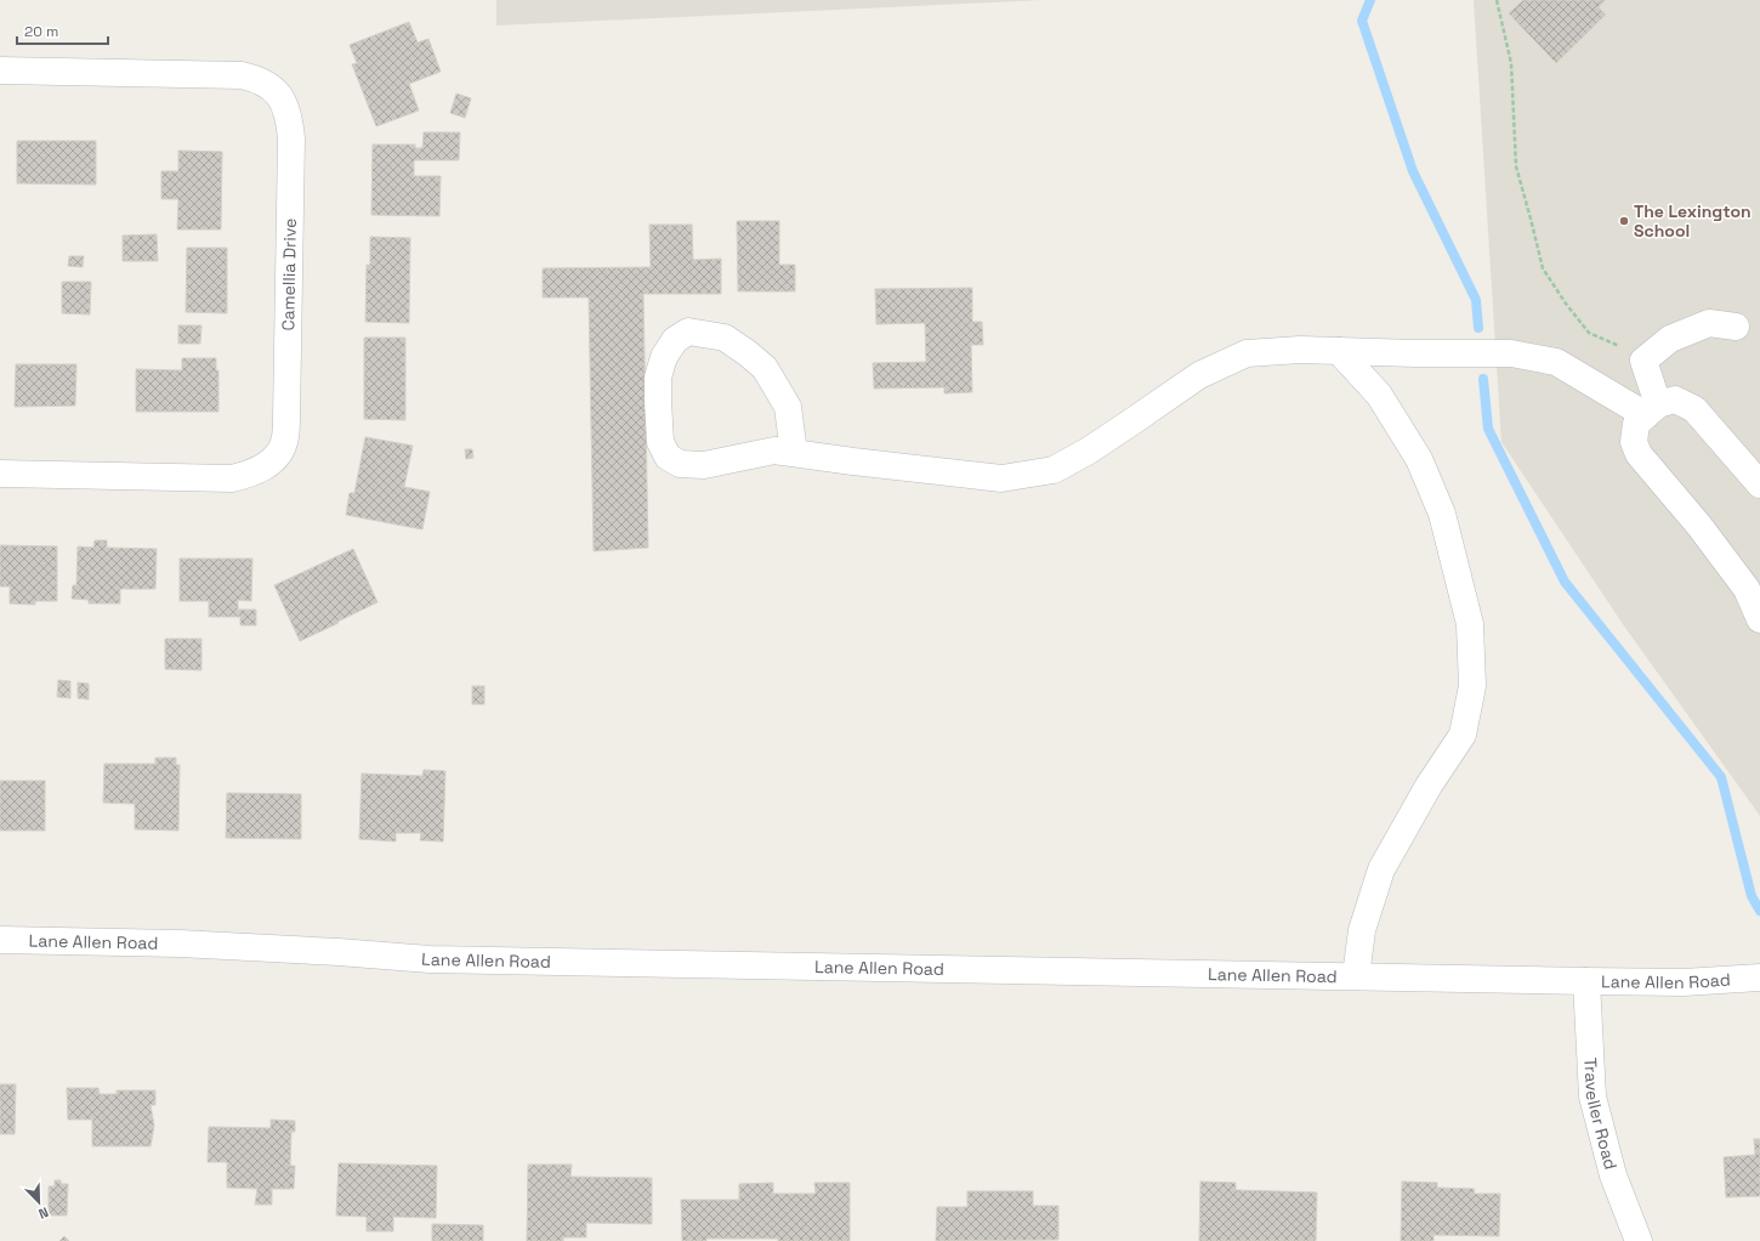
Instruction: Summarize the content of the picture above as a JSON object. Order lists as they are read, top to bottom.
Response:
{
  "streets": {
    "street": ["Camellia Drive", "Lane Allen Road", "Traveller Road"]
  },
  "crossings": [
    ["Lane Allen Road", "Traveller Road"]
  ],
  "places": ["The Lexington School"],
  "scale_bar": "20 m",
  "north": "bottom right"
}
